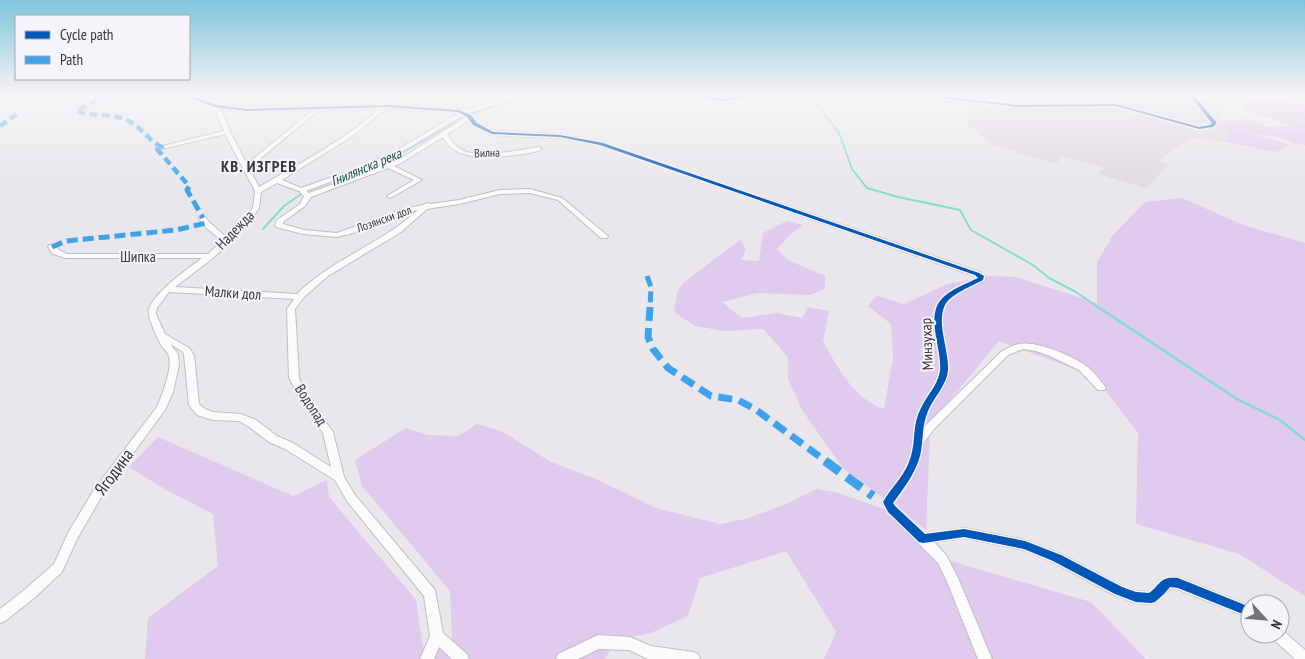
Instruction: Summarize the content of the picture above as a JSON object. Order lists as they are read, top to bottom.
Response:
{
  "streets": {
    "street": [
      "Вилна",
      "Лозянски дол",
      "Надежда",
      "Шипка",
      "Малки дол",
      "Минзухар",
      "Водопад",
      "Ягодина"
    ]
  },
  "crossings": [
    ["Вилна", "Лозянски дол"],
    ["Лозянски дол", "Водопад"],
    ["Надежда", "Шипка"],
    ["Надежда", "Малки дол"],
    ["Надежда", "Ягодина"],
    ["Малки дол", "Водопад"]
  ],
  "districts": ["КВ. ИЗГРЕВ"],
  "water": ["Гнилянска река"],
  "legend": ["Cycle path", "Path"],
  "north": "bottom right"
}
